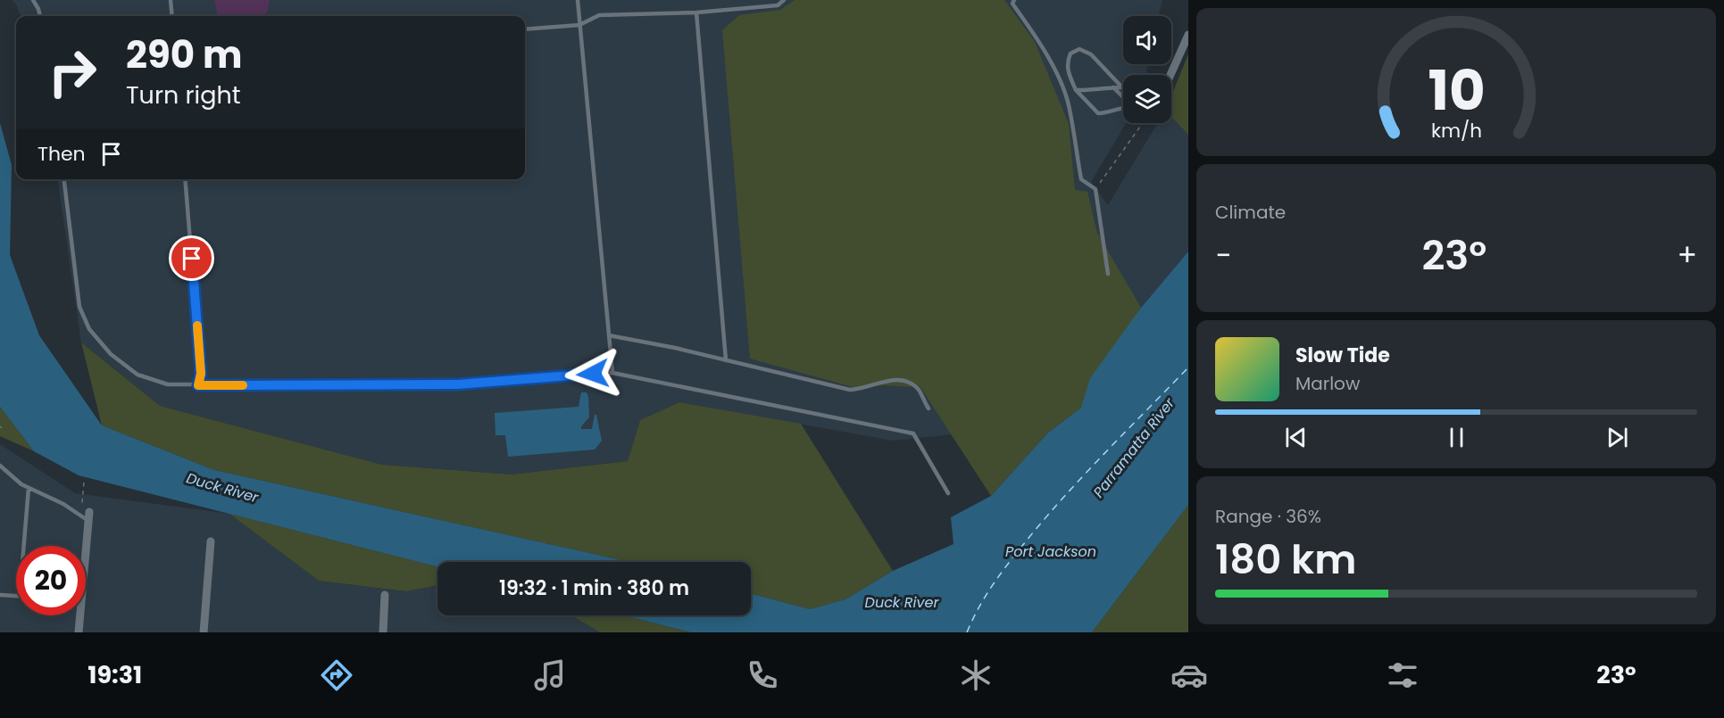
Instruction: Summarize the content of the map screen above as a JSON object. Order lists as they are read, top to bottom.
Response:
{
  "water": ["Parramatta River", "Duck River", "Port Jackson"],
  "page": {
    "turn": ["290 m", "Turn right"],
    "then": "Then",
    "tile": [
      "Climate",
      ["Range · 36%", "180 km"]
    ],
    "heat": ["−", "23°", "+"],
    "song": ["Slow Tide", "Marlow"],
    "limit": "20",
    "trip": "19:32 · 1 min · 380 m",
    "tabs": ["19:31", "23°"],
    "gauge": ["10", "km/h"]
  }
}
